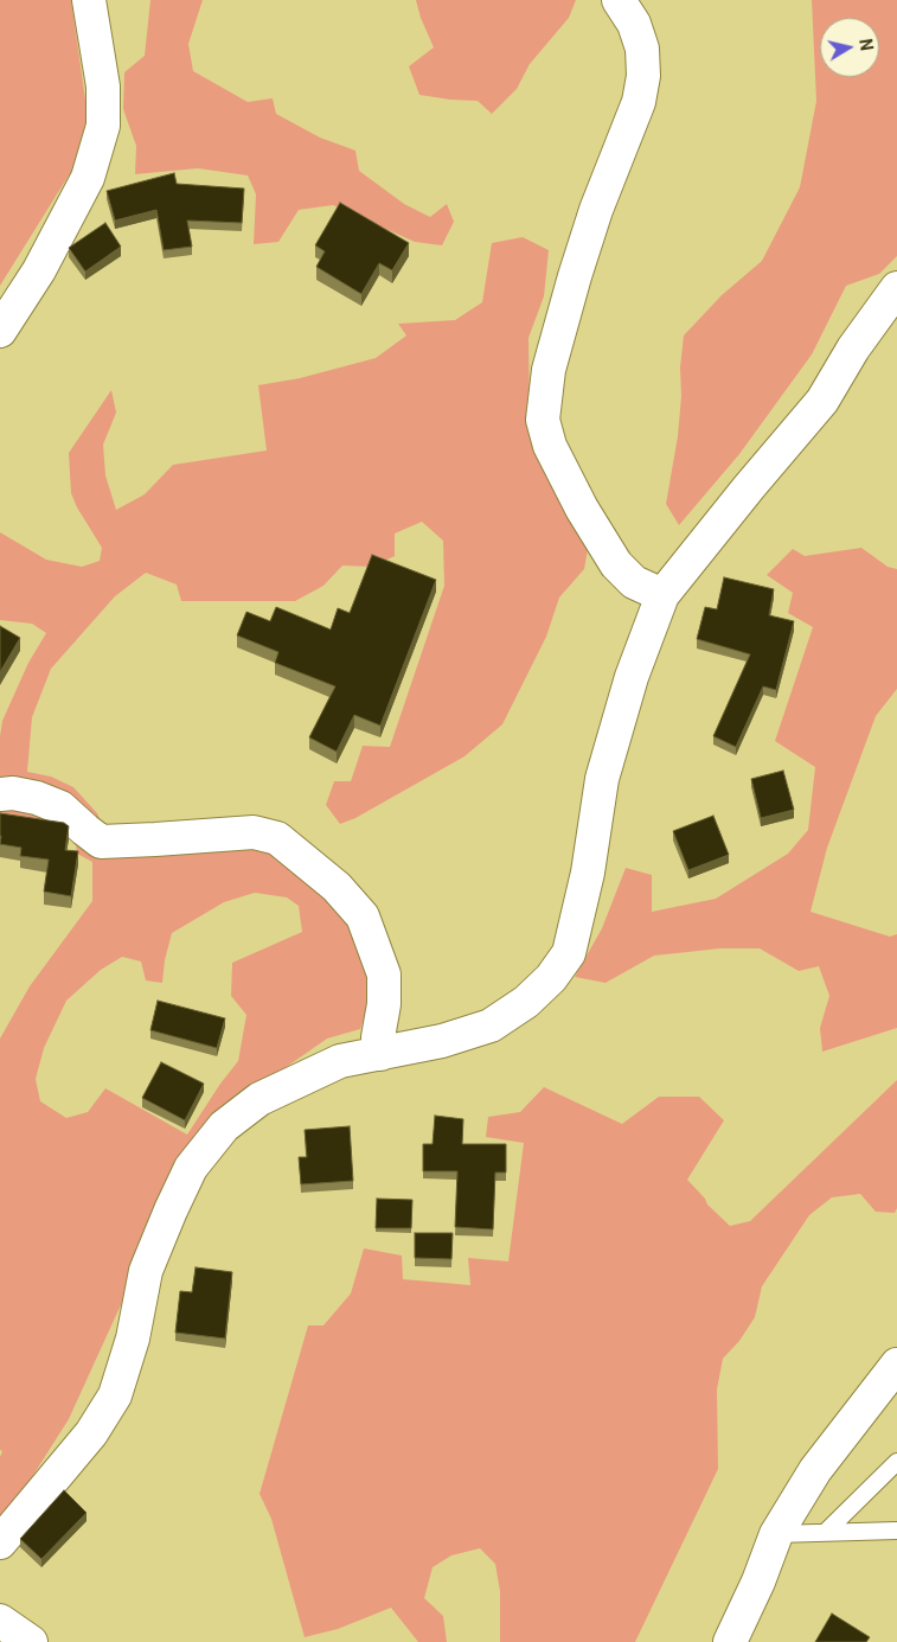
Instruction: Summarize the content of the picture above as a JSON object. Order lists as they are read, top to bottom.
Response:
{
  "north": "right"
}
